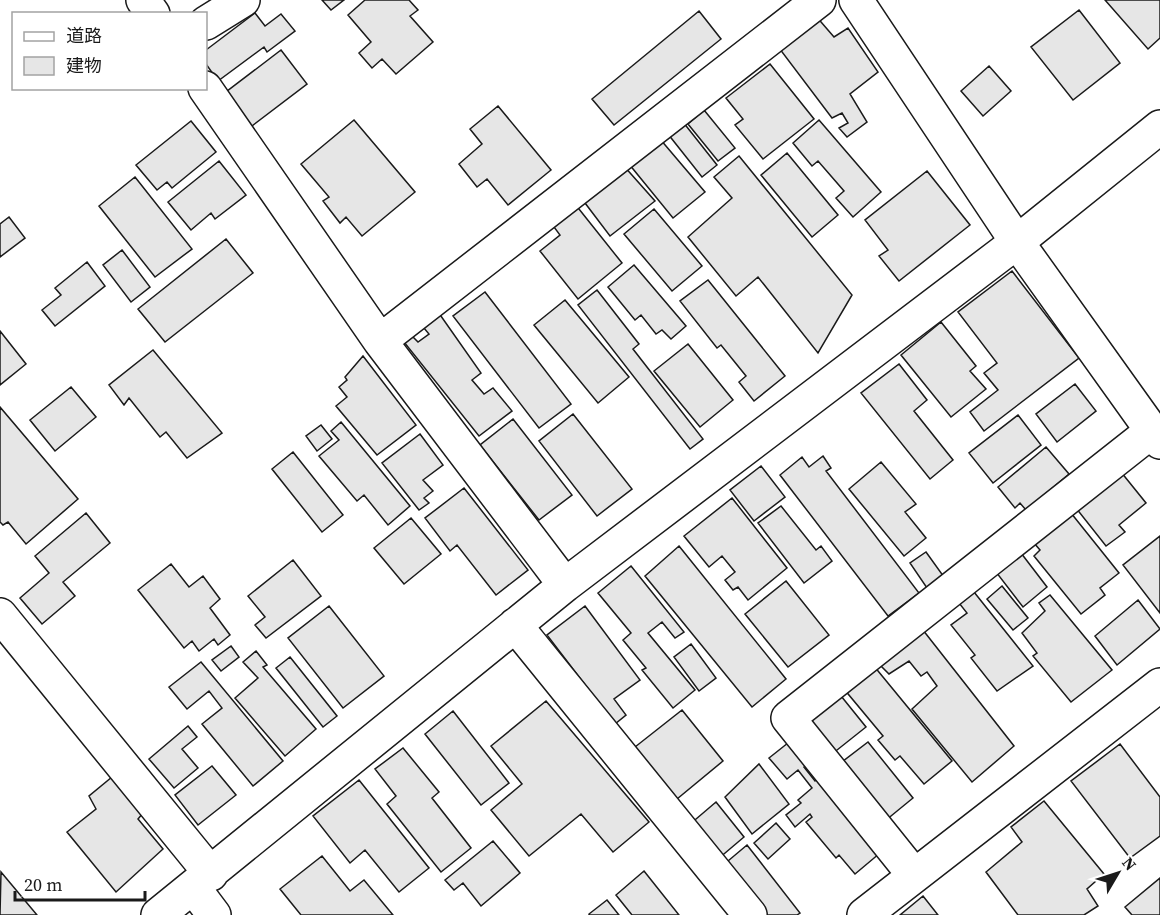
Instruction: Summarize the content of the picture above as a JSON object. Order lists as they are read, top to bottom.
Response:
{
  "legend": ["道路", "建物"],
  "scale_bar": "20 m",
  "north": "top right"
}
